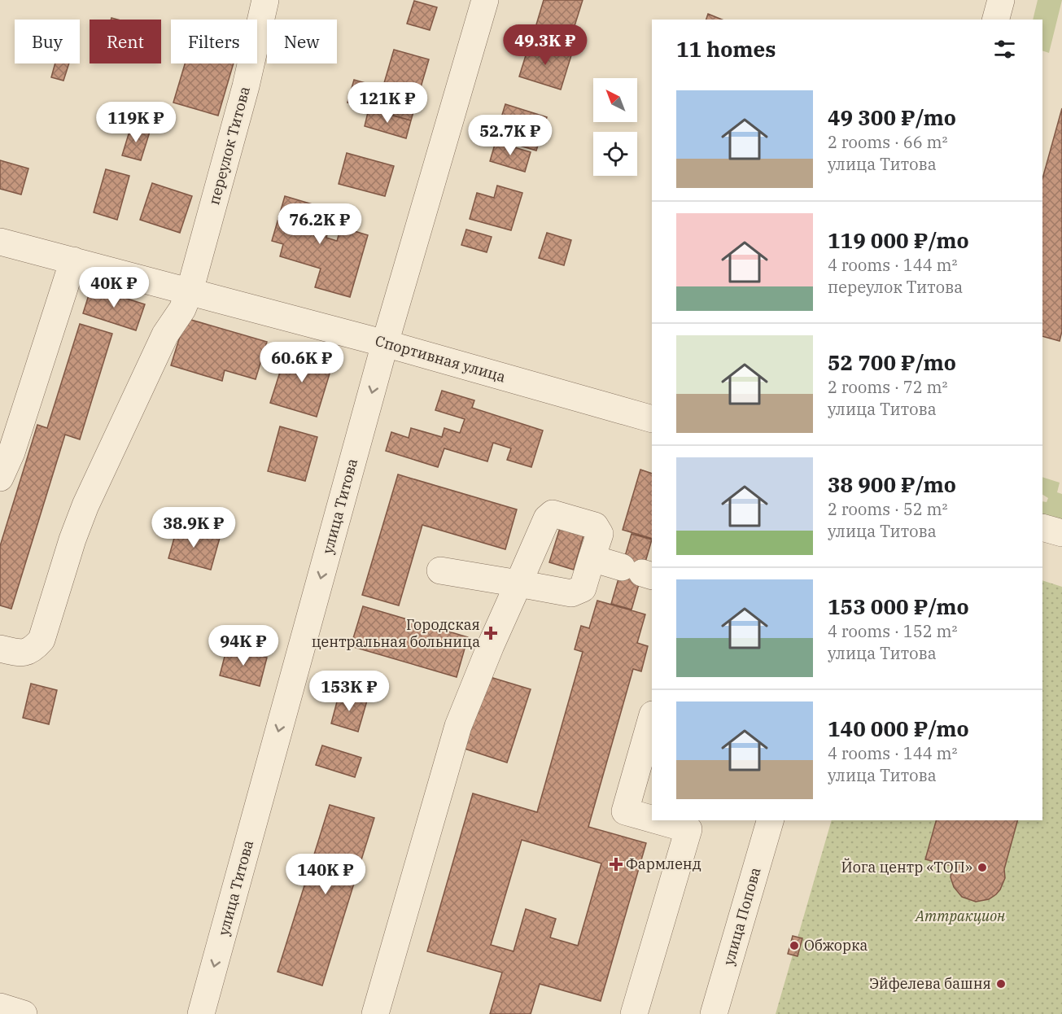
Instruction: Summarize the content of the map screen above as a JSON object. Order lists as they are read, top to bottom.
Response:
{
  "streets": {
    "street": [
      "переулок Титова",
      "Спортивная улица",
      "улица Титова",
      "улица Попова"
    ]
  },
  "crossings": [
    ["переулок Титова", "Спортивная улица"],
    ["Спортивная улица", "улица Титова"]
  ],
  "parks": ["Аттракцион"],
  "places": {
    "health": ["Городская центральная больница", "Фармленд"],
    "other": ["Йога центр «ТОП»", "Обжорка", "Эйфелева башня"]
  },
  "north": "top left",
  "page": {
    "chip": [
      "Buy",
      "Rent",
      "Filters",
      "New"
    ],
    "heading": "11 homes",
    "price": [
      "49.3K ₽",
      "121K ₽",
      "119K ₽",
      "52.7K ₽",
      "76.2K ₽",
      "40K ₽",
      "60.6K ₽",
      "38.9K ₽",
      "94K ₽",
      "153K ₽",
      "140K ₽"
    ],
    "list": [
      {
        "name": "49 300 ₽/mo",
        "note": "2 rooms · 66 m² · улица Титова"
      },
      {
        "name": "119 000 ₽/mo",
        "note": "4 rooms · 144 m² · переулок Титова"
      },
      {
        "name": "52 700 ₽/mo",
        "note": "2 rooms · 72 m² · улица Титова"
      },
      {
        "name": "38 900 ₽/mo",
        "note": "2 rooms · 52 m² · улица Титова"
      },
      {
        "name": "153 000 ₽/mo",
        "note": "4 rooms · 152 m² · улица Титова"
      },
      {
        "name": "140 000 ₽/mo",
        "note": "4 rooms · 144 m² · улица Титова"
      }
    ]
  }
}
